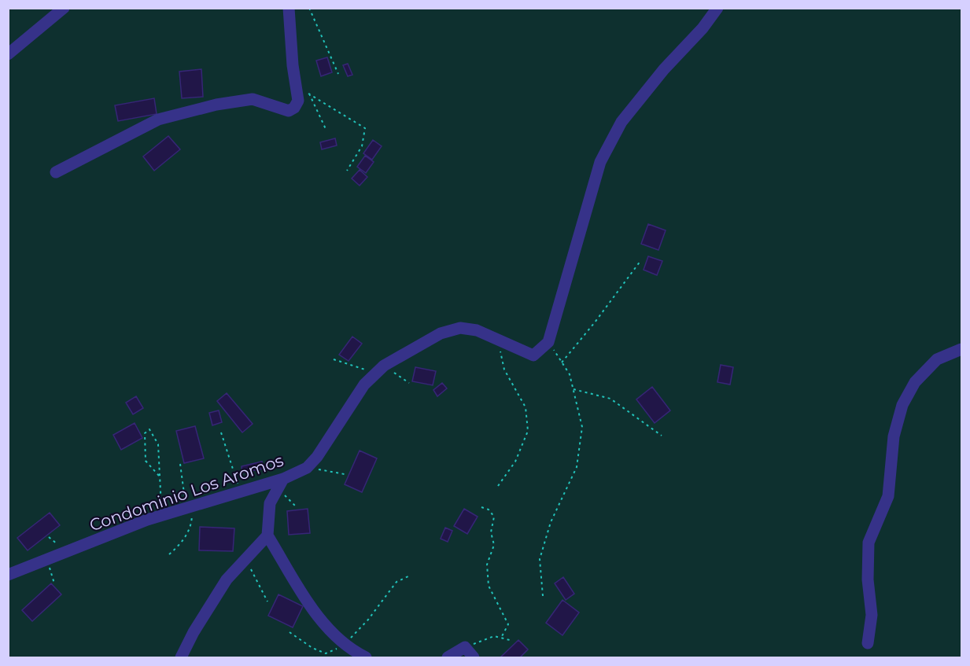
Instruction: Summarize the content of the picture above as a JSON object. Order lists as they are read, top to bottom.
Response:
{
  "streets": {
    "street": ["Condominio Los Aromos"]
  }
}
